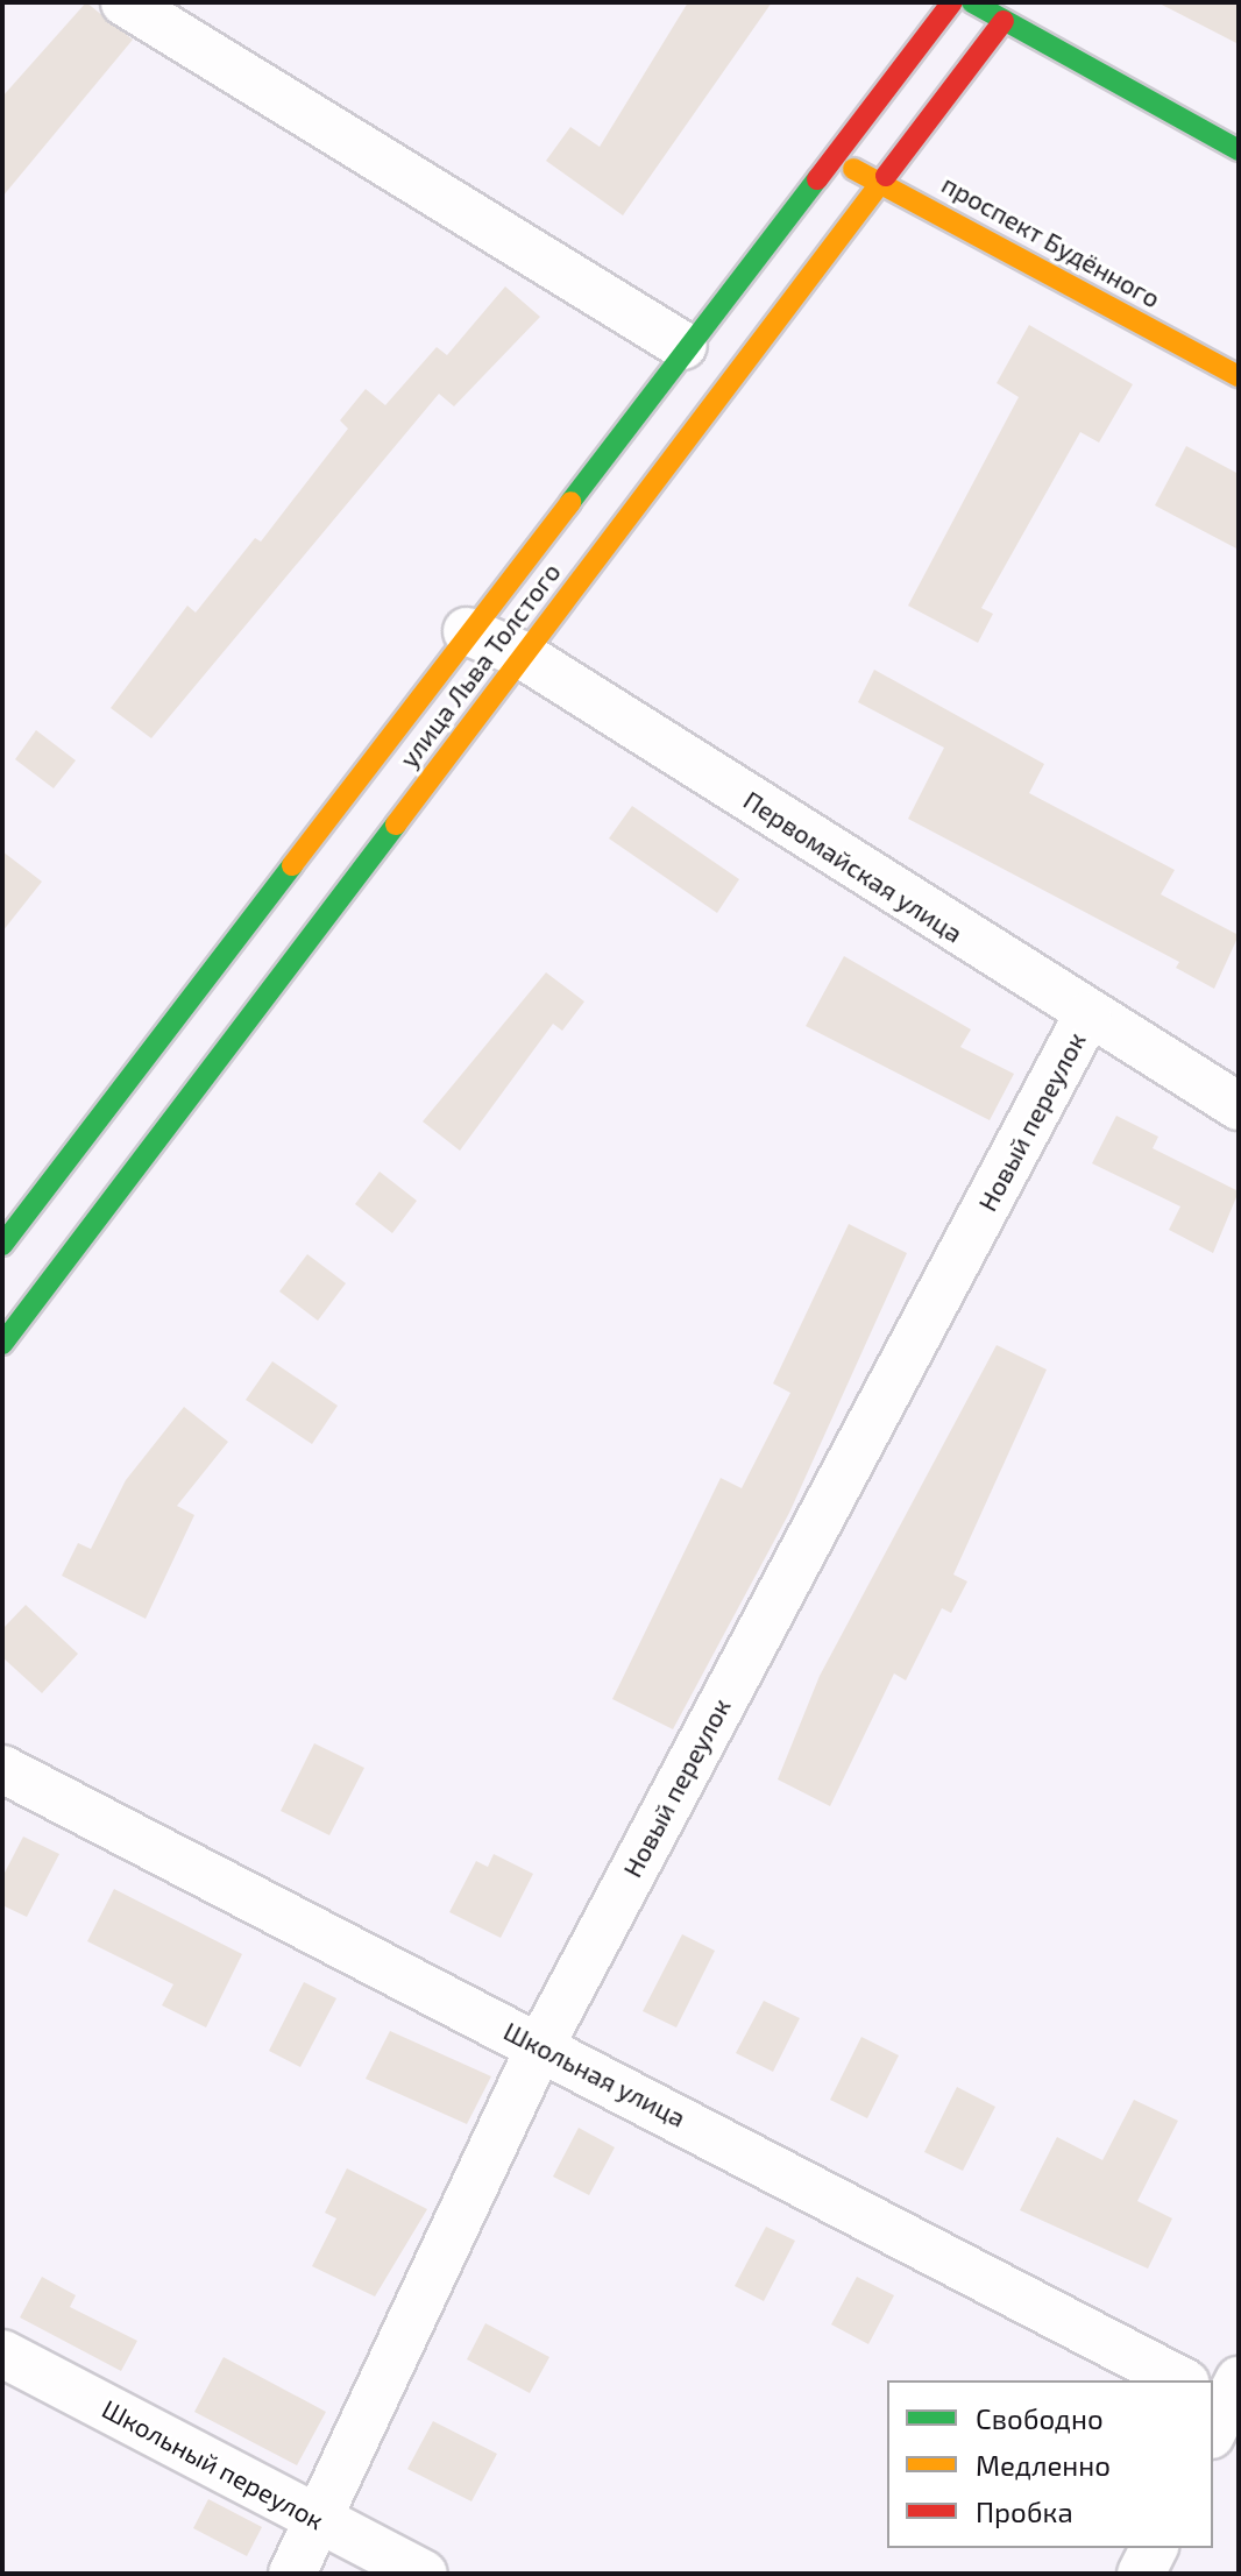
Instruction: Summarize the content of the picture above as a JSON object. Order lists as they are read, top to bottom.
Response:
{
  "streets": {
    "main road": ["проспект Будённого", "улица Льва Толстого"],
    "street": [
      "Первомайская улица",
      "Новый переулок",
      "Школьная улица",
      "Школьный переулок"
    ]
  },
  "crossings": [
    ["проспект Будённого", "улица Льва Толстого"],
    ["улица Льва Толстого", "Первомайская улица"],
    ["Первомайская улица", "Новый переулок"],
    ["Новый переулок", "Школьная улица"],
    ["Новый переулок", "Школьный переулок"]
  ],
  "legend": ["Свободно", "Медленно", "Пробка"]
}
